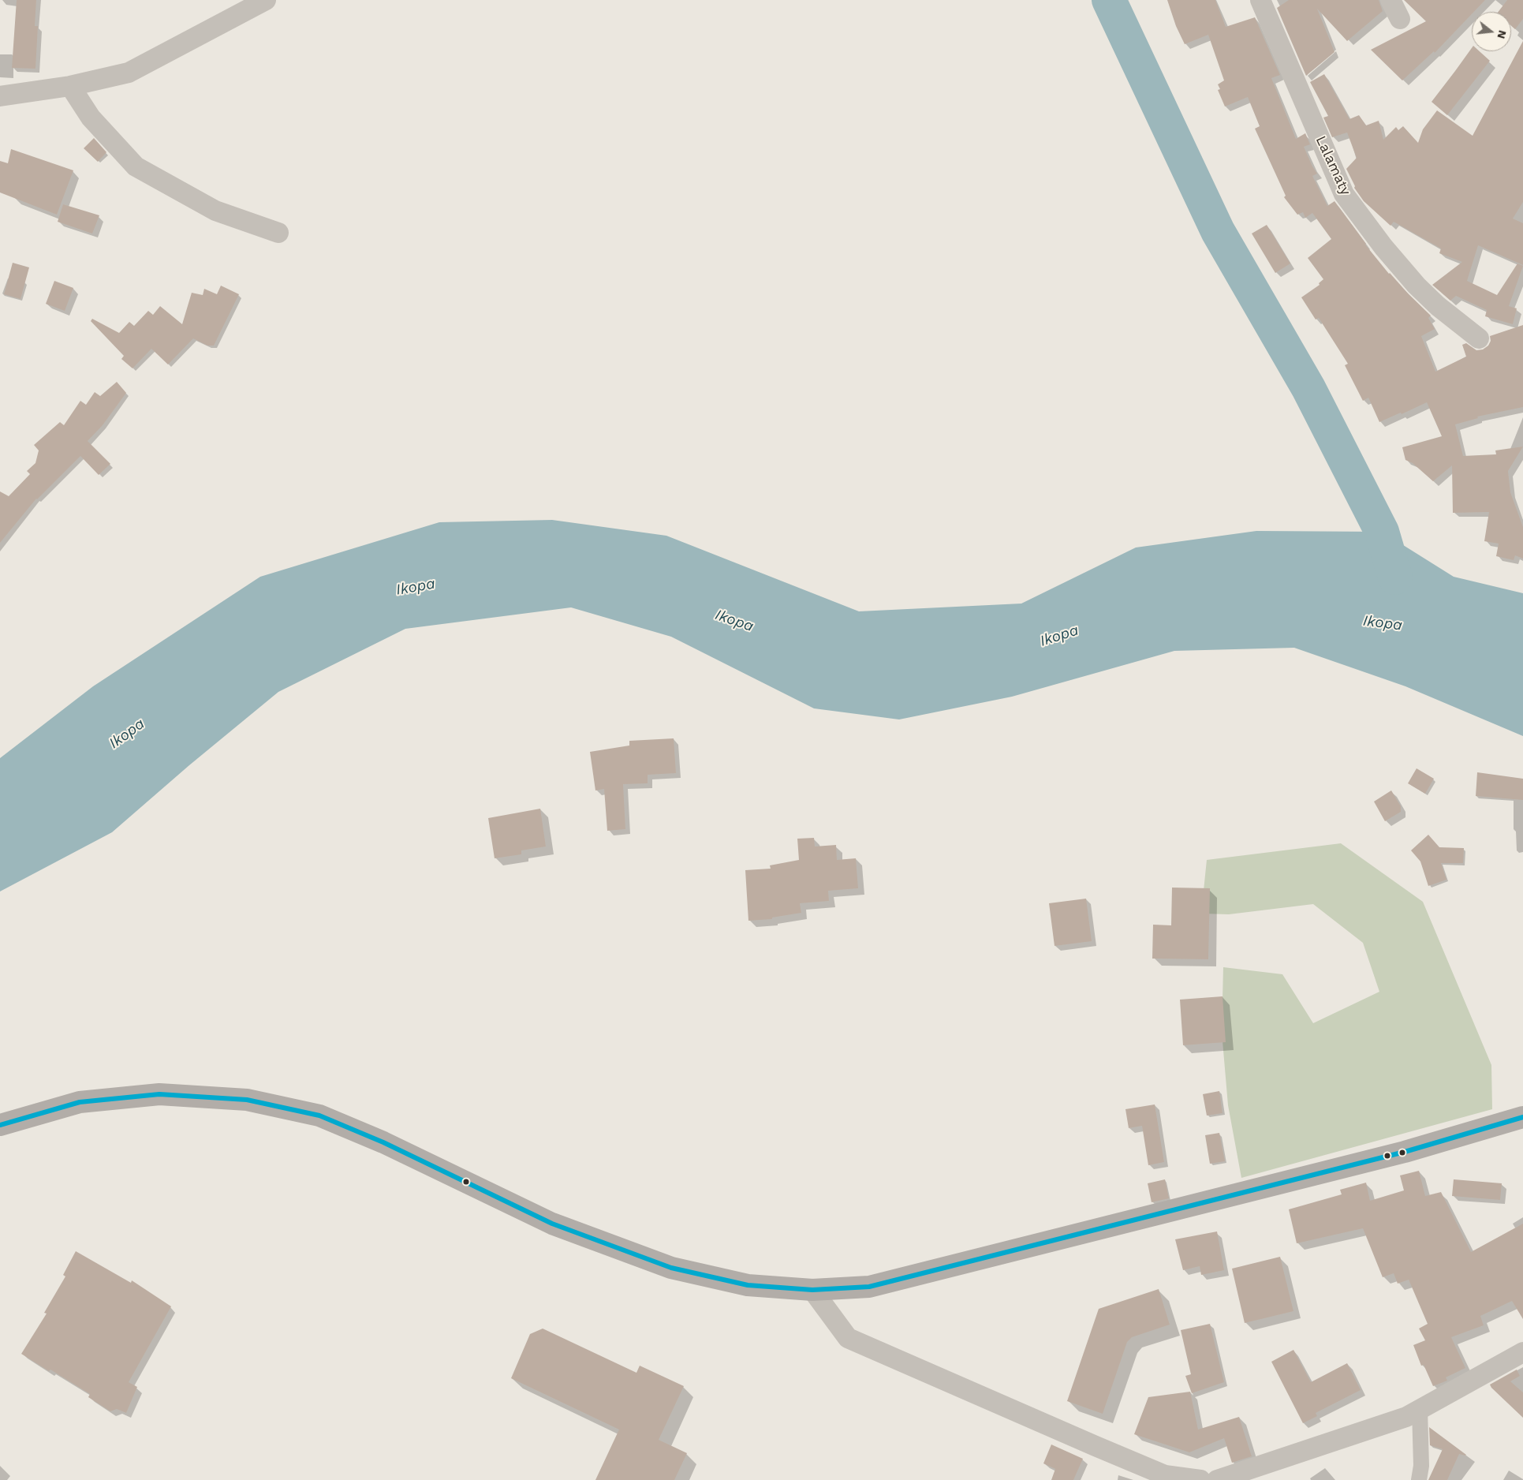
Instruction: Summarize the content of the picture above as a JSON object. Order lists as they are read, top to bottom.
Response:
{
  "streets": {
    "street": ["Lalamaty"]
  },
  "water": ["Ikopa"],
  "north": "right"
}
